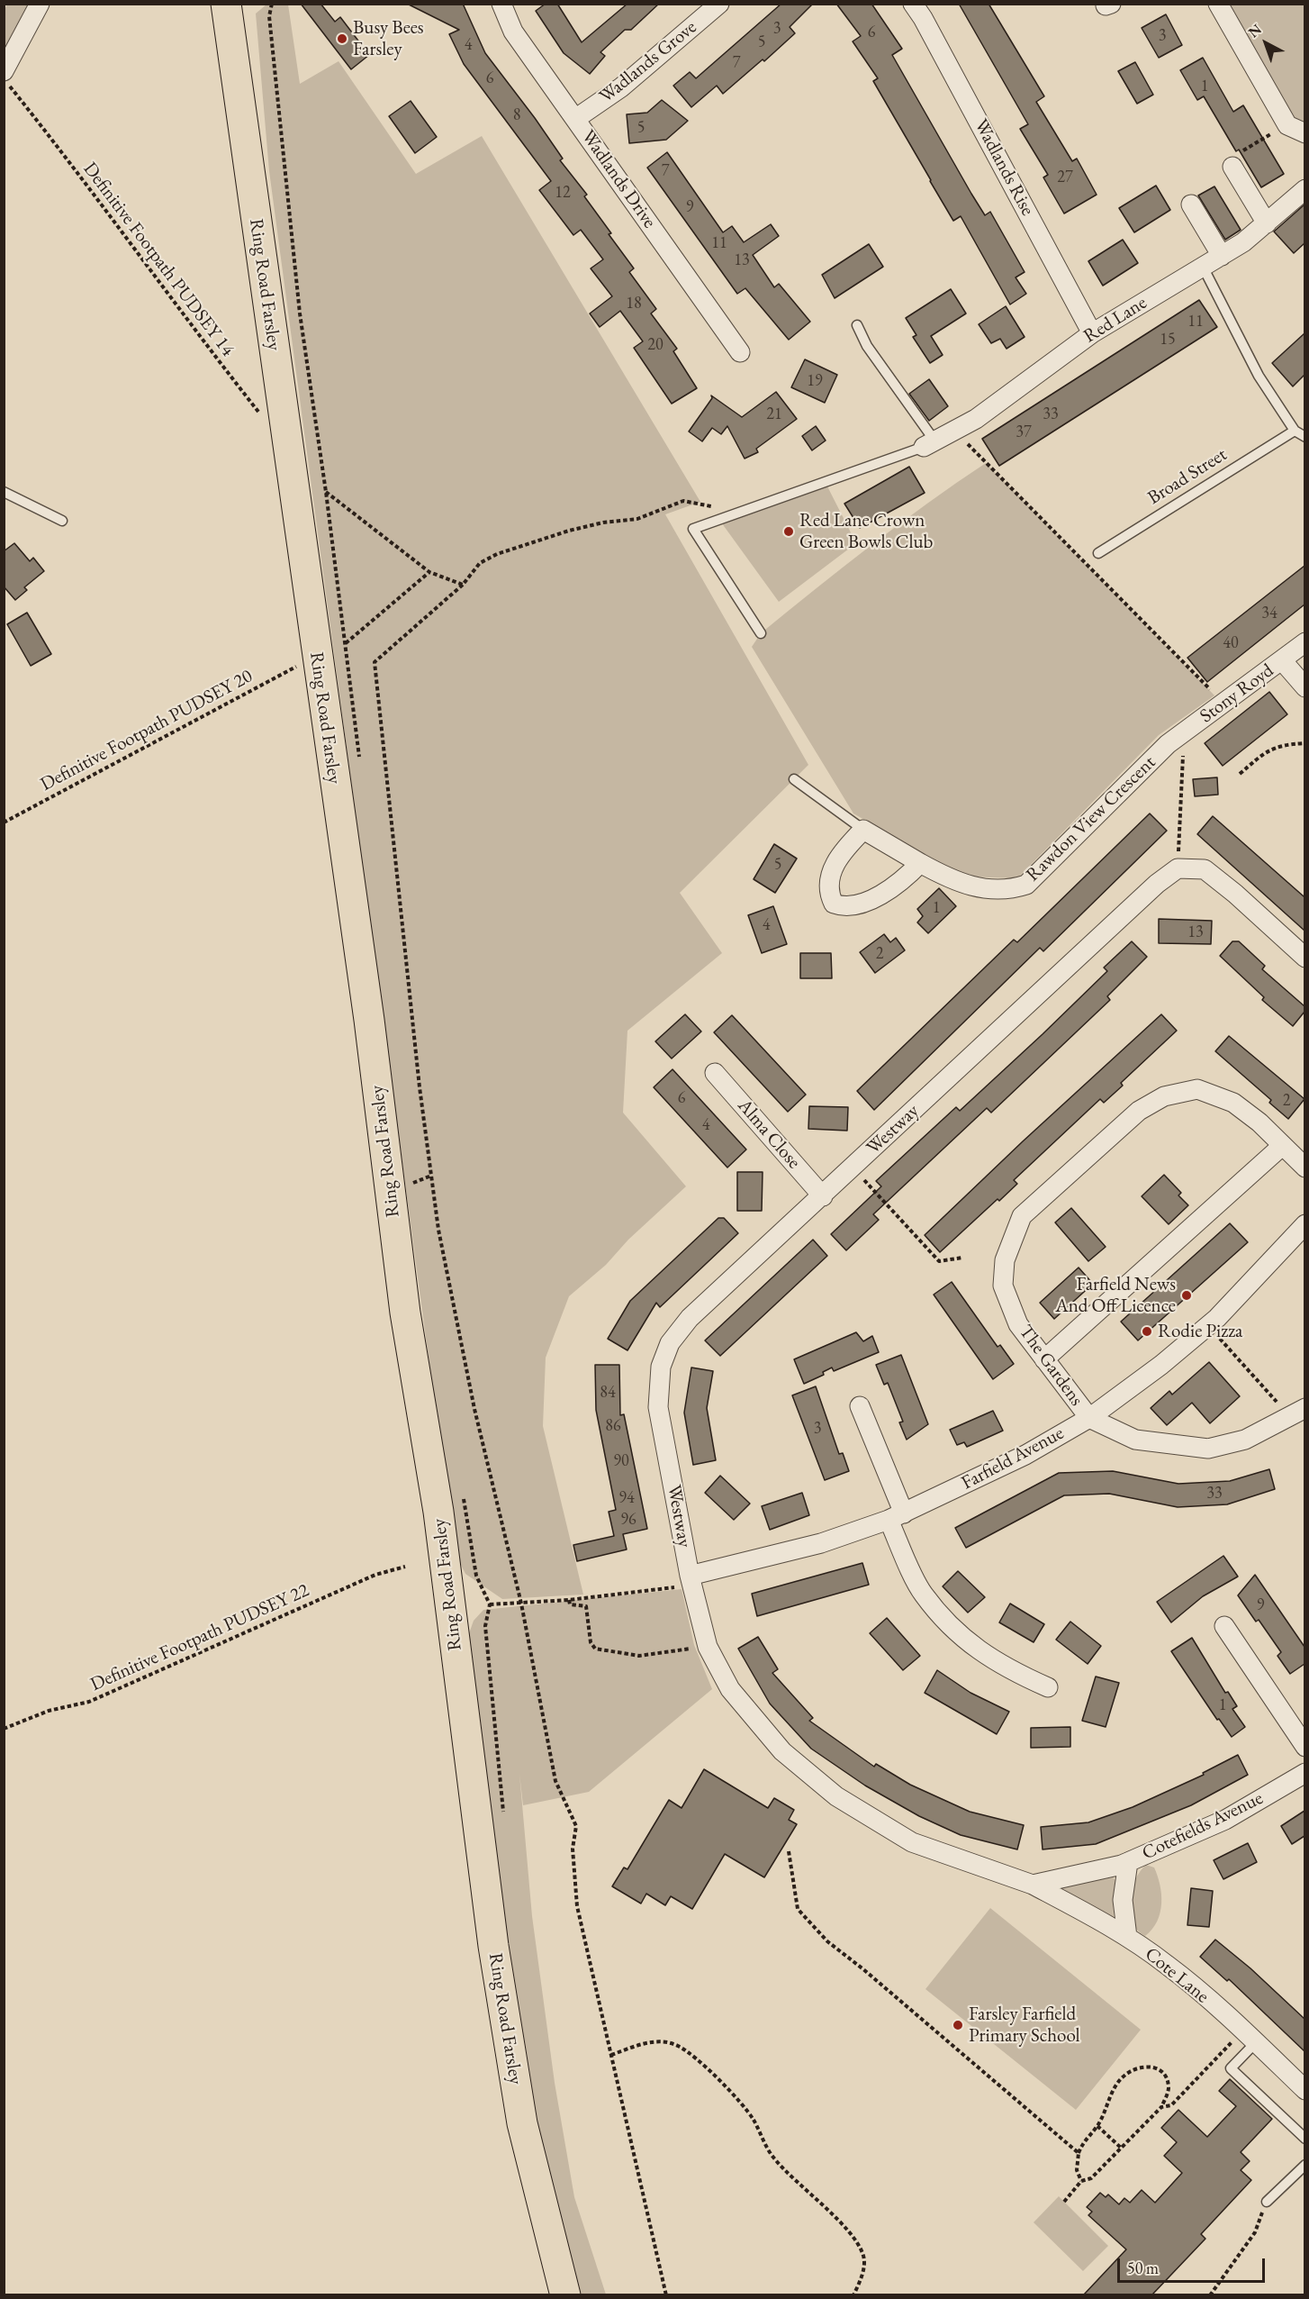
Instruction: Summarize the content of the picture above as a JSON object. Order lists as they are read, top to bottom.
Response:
{
  "streets": {
    "highway": ["Ring Road Farsley"],
    "street": [
      "Wadlands Grove",
      "Wadlands Rise",
      "Wadlands Drive",
      "Red Lane",
      "Stony Royd",
      "Rawdon View Crescent",
      "Westway",
      "Alma Close",
      "The Gardens",
      "Farfield Avenue",
      "Cotefields Avenue",
      "Cote Lane"
    ],
    "lane": ["Broad Street"],
    "path": ["Definitive Footpath PUDSEY 14", "Definitive Footpath PUDSEY 20", "Definitive Footpath PUDSEY 22"]
  },
  "crossings": [
    ["Wadlands Grove", "Wadlands Drive"],
    ["Wadlands Rise", "Red Lane"],
    ["Stony Royd", "Rawdon View Crescent"],
    ["Westway", "Alma Close"],
    ["Westway", "Farfield Avenue"],
    ["The Gardens", "Farfield Avenue"],
    ["Cotefields Avenue", "Cote Lane"]
  ],
  "places": [
    "Busy Bees Farsley",
    "Red Lane Crown Green Bowls Club",
    "Farfield News And Off Licence",
    "Rodie Pizza",
    "Farsley Farfield Primary School"
  ],
  "house_numbers": [
    "3",
    "6",
    "3",
    "5",
    "4",
    "7",
    "6",
    "1",
    "8",
    "5",
    "7",
    "27",
    "12",
    "9",
    "11",
    "13",
    "18",
    "11",
    "15",
    "20",
    "19",
    "21",
    "33",
    "37",
    "34",
    "40",
    "5",
    "1",
    "4",
    "13",
    "2",
    "6",
    "2",
    "4",
    "84",
    "86",
    "3",
    "90",
    "33",
    "94",
    "96",
    "9",
    "1"
  ],
  "scale_bar": "50 m",
  "north": "top left"
}
